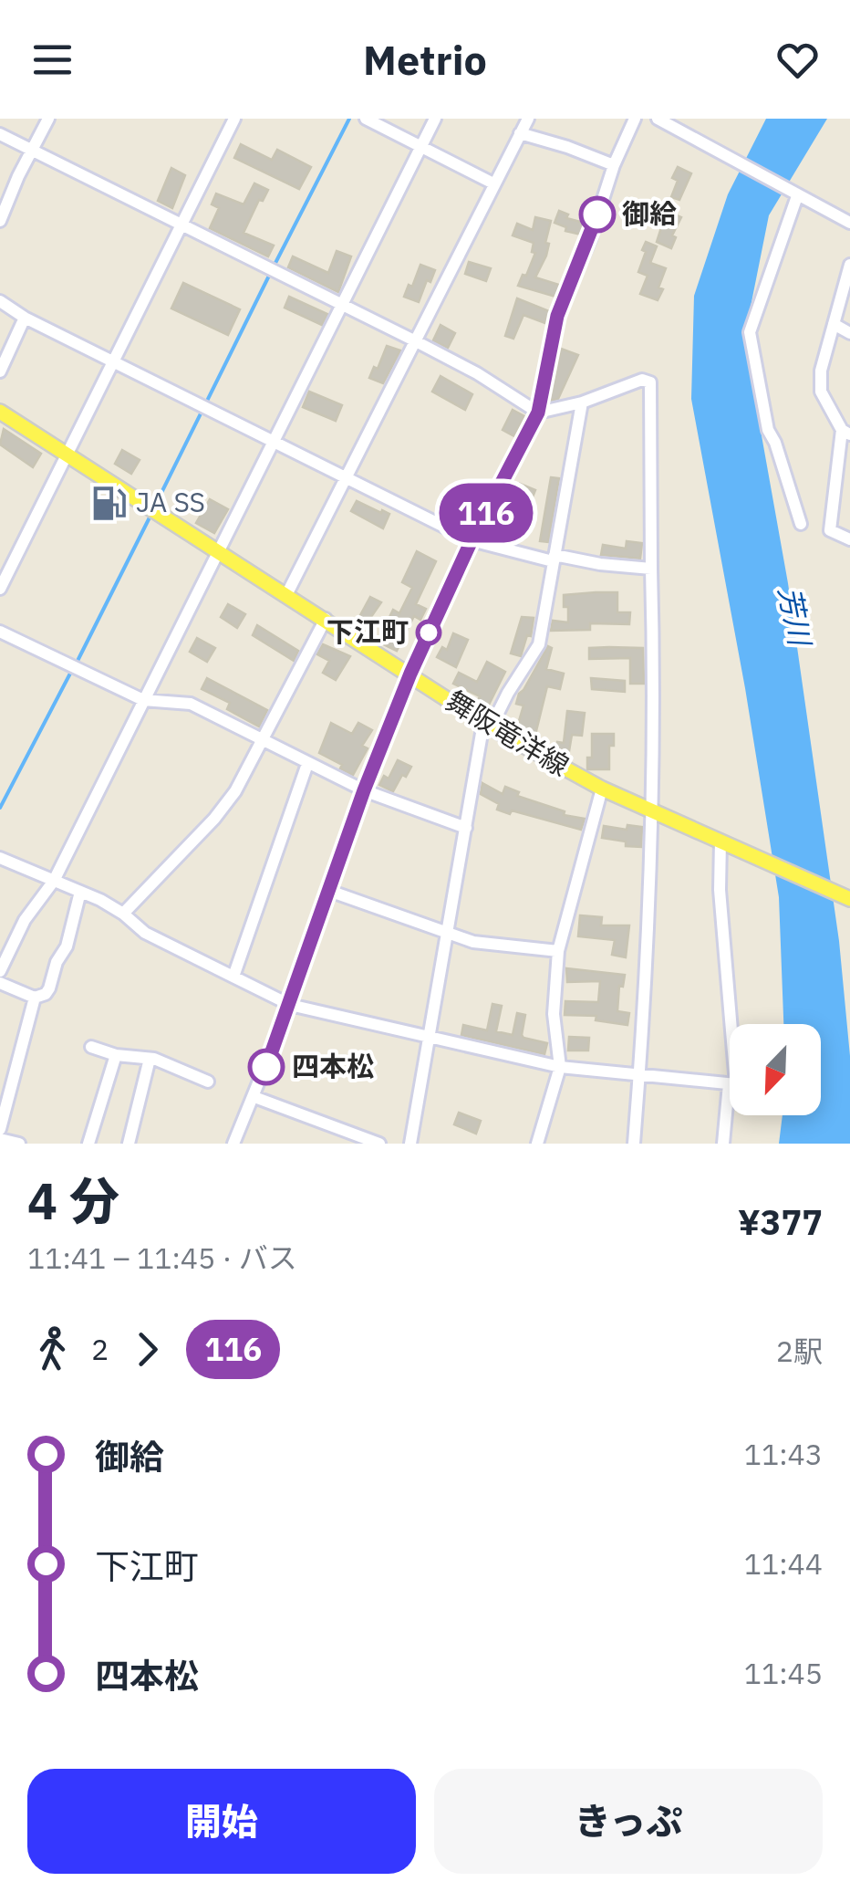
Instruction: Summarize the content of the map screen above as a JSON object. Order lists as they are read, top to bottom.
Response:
{
  "streets": {
    "main road": ["舞阪竜洋線"]
  },
  "water": ["芳川"],
  "places": {
    "other": ["御給", "下江町", "四本松"],
    "fuel station": ["JA SS"]
  },
  "lines": ["bus line 116"],
  "north": "bottom left",
  "page": {
    "header": "Metrio",
    "on_map": "116",
    "heading": ["4 分", "11:41 – 11:45 · バス", "¥377"],
    "legs": ["2", "116", "2駅"],
    "list": [
      {
        "name": "御給",
        "value": "11:43"
      },
      {
        "name": "下江町",
        "value": "11:44"
      },
      {
        "name": "四本松",
        "value": "11:45"
      }
    ],
    "buttons": ["開始", "きっぷ"]
  }
}
